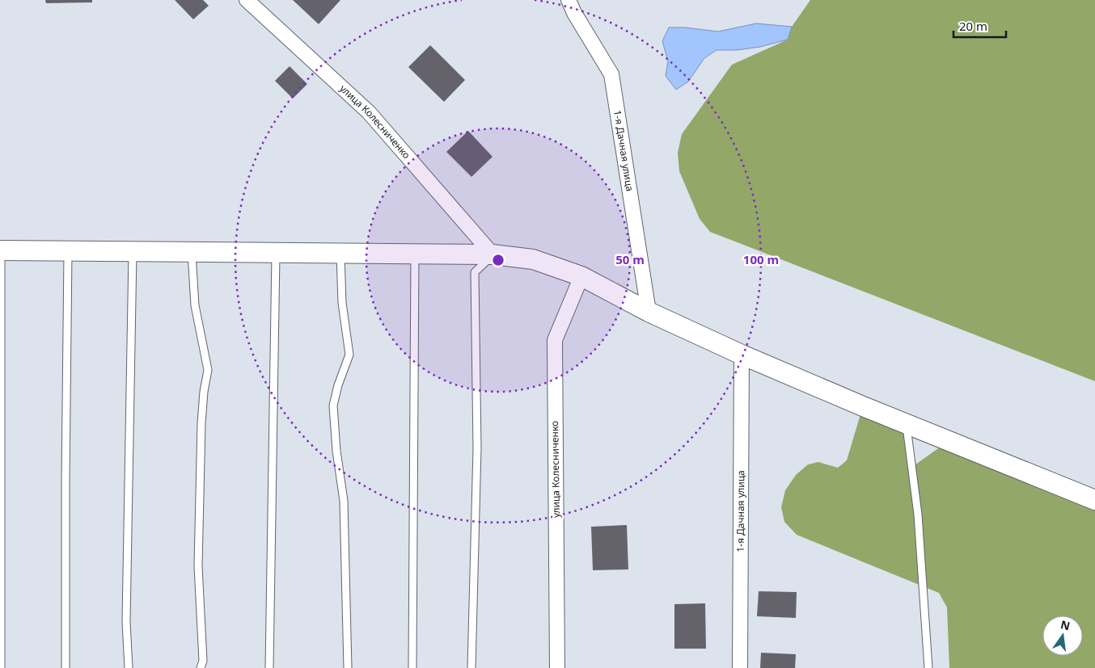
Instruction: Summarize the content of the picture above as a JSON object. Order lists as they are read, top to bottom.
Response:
{
  "streets": {
    "street": ["улица Колесниченко", "1-я Дачная улица"]
  },
  "scale_bar": "20 m",
  "north": "top",
  "rings": ["50 m", "100 m"]
}
